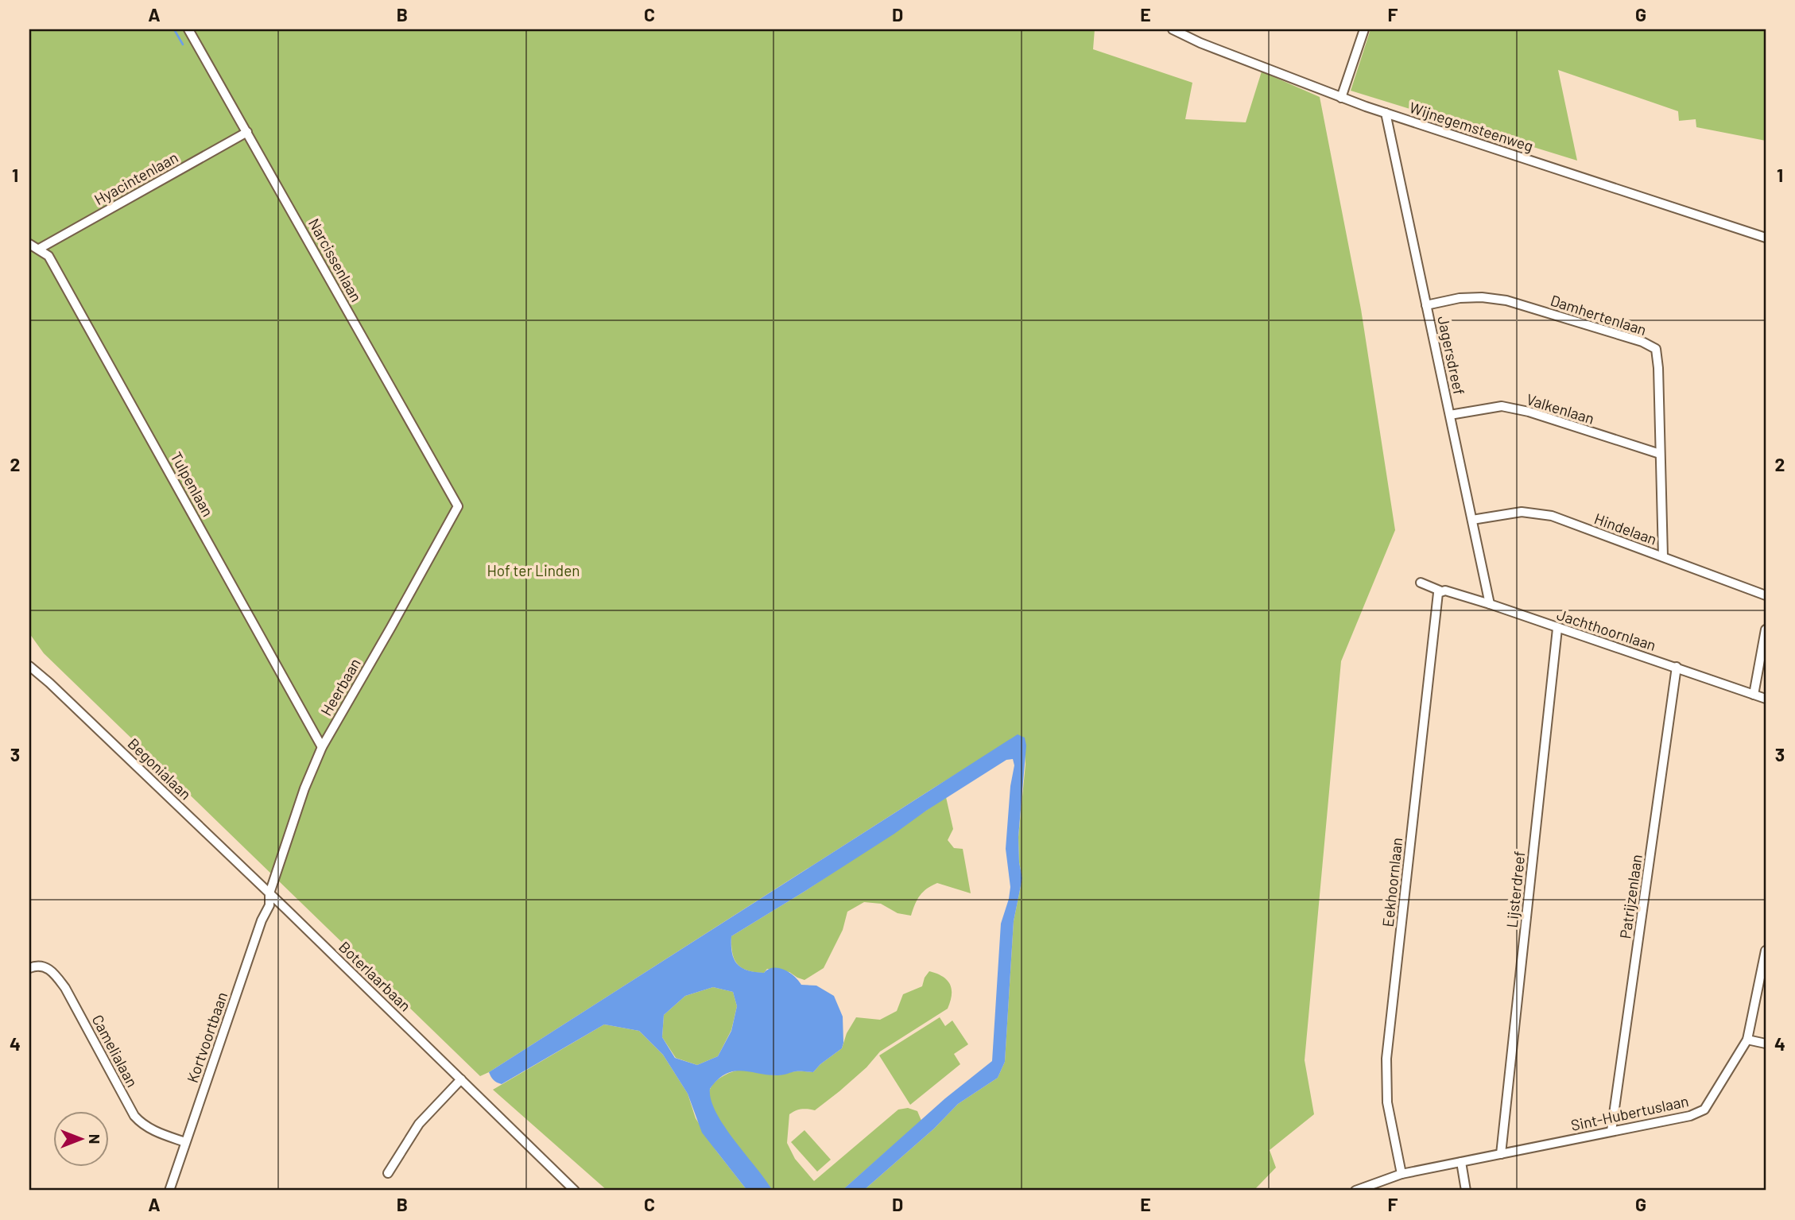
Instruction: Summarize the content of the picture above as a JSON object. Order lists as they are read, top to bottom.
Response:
{
  "streets": {
    "street": [
      "Wijnegemsteenweg",
      "Hyacintenlaan",
      "Narcissenlaan",
      "Damhertenlaan",
      "Jagersdreef",
      "Valkenlaan",
      "Tulpenlaan",
      "Hindelaan",
      "Jachthoornlaan",
      "Heerbaan",
      "Begonialaan",
      "Eekhoornlaan",
      "Lijsterdreef",
      "Patrijzenlaan",
      "Boterlaarbaan",
      "Kortvoortbaan",
      "Camelialaan",
      "Sint-Hubertuslaan"
    ]
  },
  "crossings": [
    ["Wijnegemsteenweg", "Jagersdreef"],
    ["Hyacintenlaan", "Narcissenlaan"],
    ["Hyacintenlaan", "Tulpenlaan"],
    ["Narcissenlaan", "Heerbaan"],
    ["Damhertenlaan", "Jagersdreef"],
    ["Damhertenlaan", "Valkenlaan"],
    ["Damhertenlaan", "Hindelaan"],
    ["Jagersdreef", "Valkenlaan"],
    ["Jagersdreef", "Hindelaan"],
    ["Jagersdreef", "Jachthoornlaan"],
    ["Tulpenlaan", "Heerbaan"],
    ["Jachthoornlaan", "Eekhoornlaan"],
    ["Jachthoornlaan", "Lijsterdreef"],
    ["Jachthoornlaan", "Patrijzenlaan"],
    ["Heerbaan", "Begonialaan"],
    ["Heerbaan", "Boterlaarbaan"],
    ["Heerbaan", "Kortvoortbaan"],
    ["Begonialaan", "Boterlaarbaan"],
    ["Begonialaan", "Kortvoortbaan"],
    ["Eekhoornlaan", "Sint-Hubertuslaan"],
    ["Lijsterdreef", "Sint-Hubertuslaan"],
    ["Patrijzenlaan", "Sint-Hubertuslaan"],
    ["Boterlaarbaan", "Kortvoortbaan"],
    ["Kortvoortbaan", "Camelialaan"]
  ],
  "parks": ["Hof ter Linden"],
  "north": "right",
  "grid": {
    "columns": [
      "A",
      "B",
      "C",
      "D",
      "E",
      "F",
      "G"
    ],
    "rows": [
      "1",
      "2",
      "3",
      "4"
    ]
  }
}
